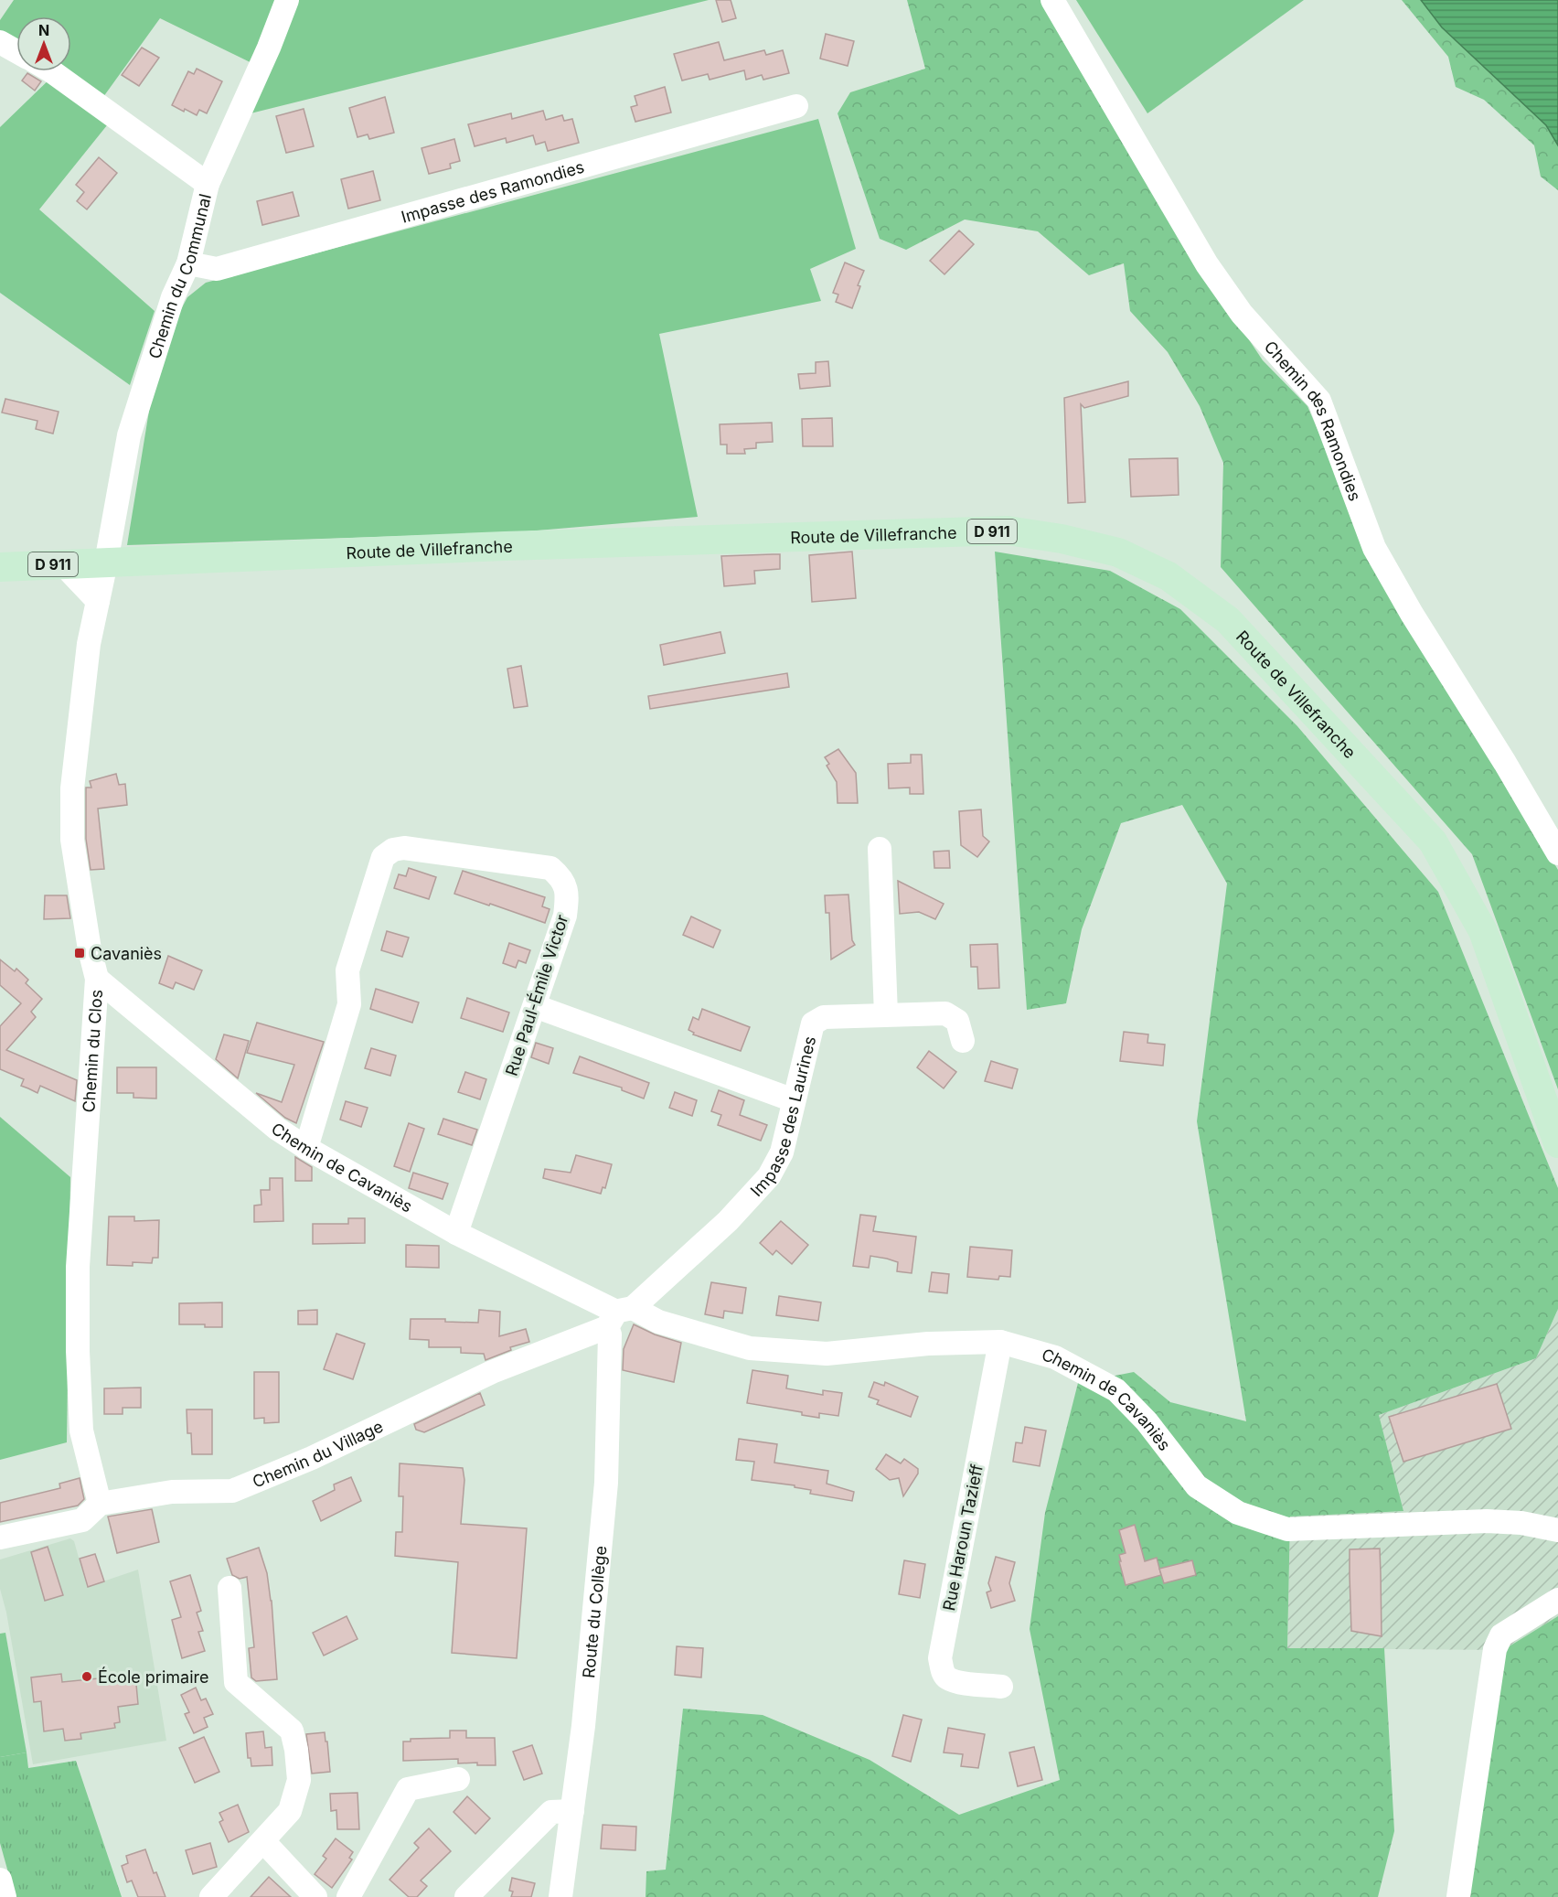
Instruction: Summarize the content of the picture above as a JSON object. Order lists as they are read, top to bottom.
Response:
{
  "streets": {
    "main road": ["D 911", "Route de Villefranche"],
    "street": [
      "Impasse des Ramondies",
      "Chemin du Communal",
      "Chemin des Ramondies",
      "Rue Paul-Émile Victor",
      "Chemin du Clos",
      "Impasse des Laurines",
      "Chemin de Cavaniès",
      "Chemin du Village",
      "Rue Haroun Tazieff",
      "Route du Collège"
    ]
  },
  "crossings": [
    ["Impasse des Ramondies", "Chemin du Communal"],
    ["Chemin du Communal", "Route de Villefranche"],
    ["Chemin du Communal", "Chemin du Clos"],
    ["Route de Villefranche", "Chemin du Clos"],
    ["Rue Paul-Émile Victor", "Chemin de Cavaniès"],
    ["Chemin du Clos", "Chemin de Cavaniès"],
    ["Chemin du Clos", "Chemin du Village"],
    ["Impasse des Laurines", "Chemin de Cavaniès"],
    ["Impasse des Laurines", "Chemin du Village"],
    ["Impasse des Laurines", "Route du Collège"],
    ["Chemin de Cavaniès", "Chemin du Village"],
    ["Chemin de Cavaniès", "Rue Haroun Tazieff"],
    ["Chemin de Cavaniès", "Route du Collège"],
    ["Chemin du Village", "Route du Collège"]
  ],
  "places": {
    "transit": ["Cavaniès"],
    "other": ["École primaire"]
  },
  "north": "top"
}
